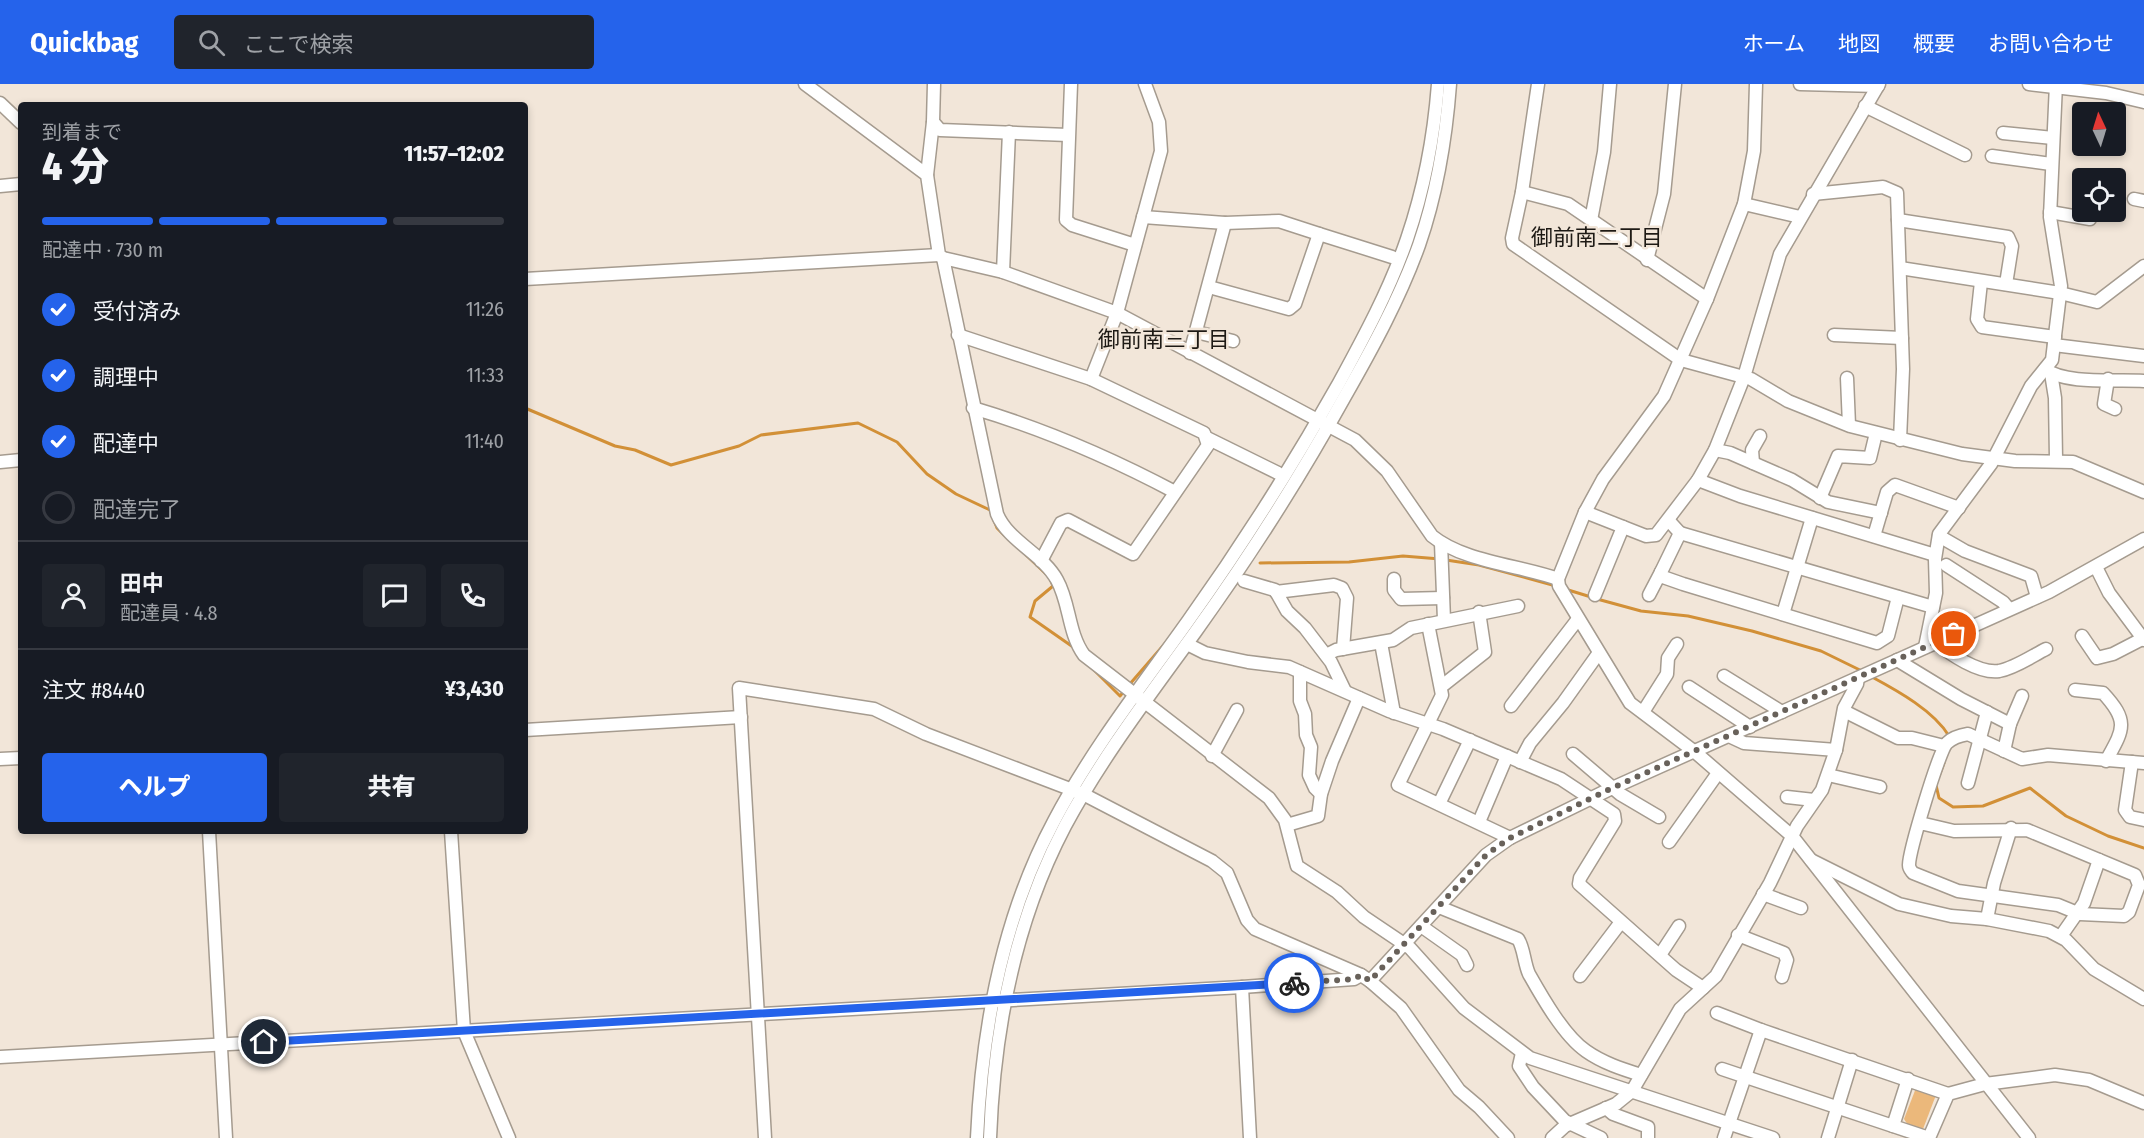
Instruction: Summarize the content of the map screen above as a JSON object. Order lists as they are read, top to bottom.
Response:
{
  "districts": ["御前南二丁目", "御前南三丁目"],
  "north": "top",
  "page": {
    "header": "Quickbag",
    "search": "ここで検索",
    "nav": [
      "ホーム",
      "地図",
      "概要",
      "お問い合わせ"
    ],
    "heading": ["4 分", "到着まで", "11:57–12:02"],
    "panel": [
      "田中",
      "配達員 · 4.8",
      "注文 #8440",
      "¥3,430"
    ],
    "bar": "配達中 · 730 m",
    "list": [
      ["受付済み", "11:26"],
      ["調理中", "11:33"],
      ["配達中", "11:40"],
      "配達完了"
    ],
    "buttons": ["ヘルプ", "共有"]
  }
}
